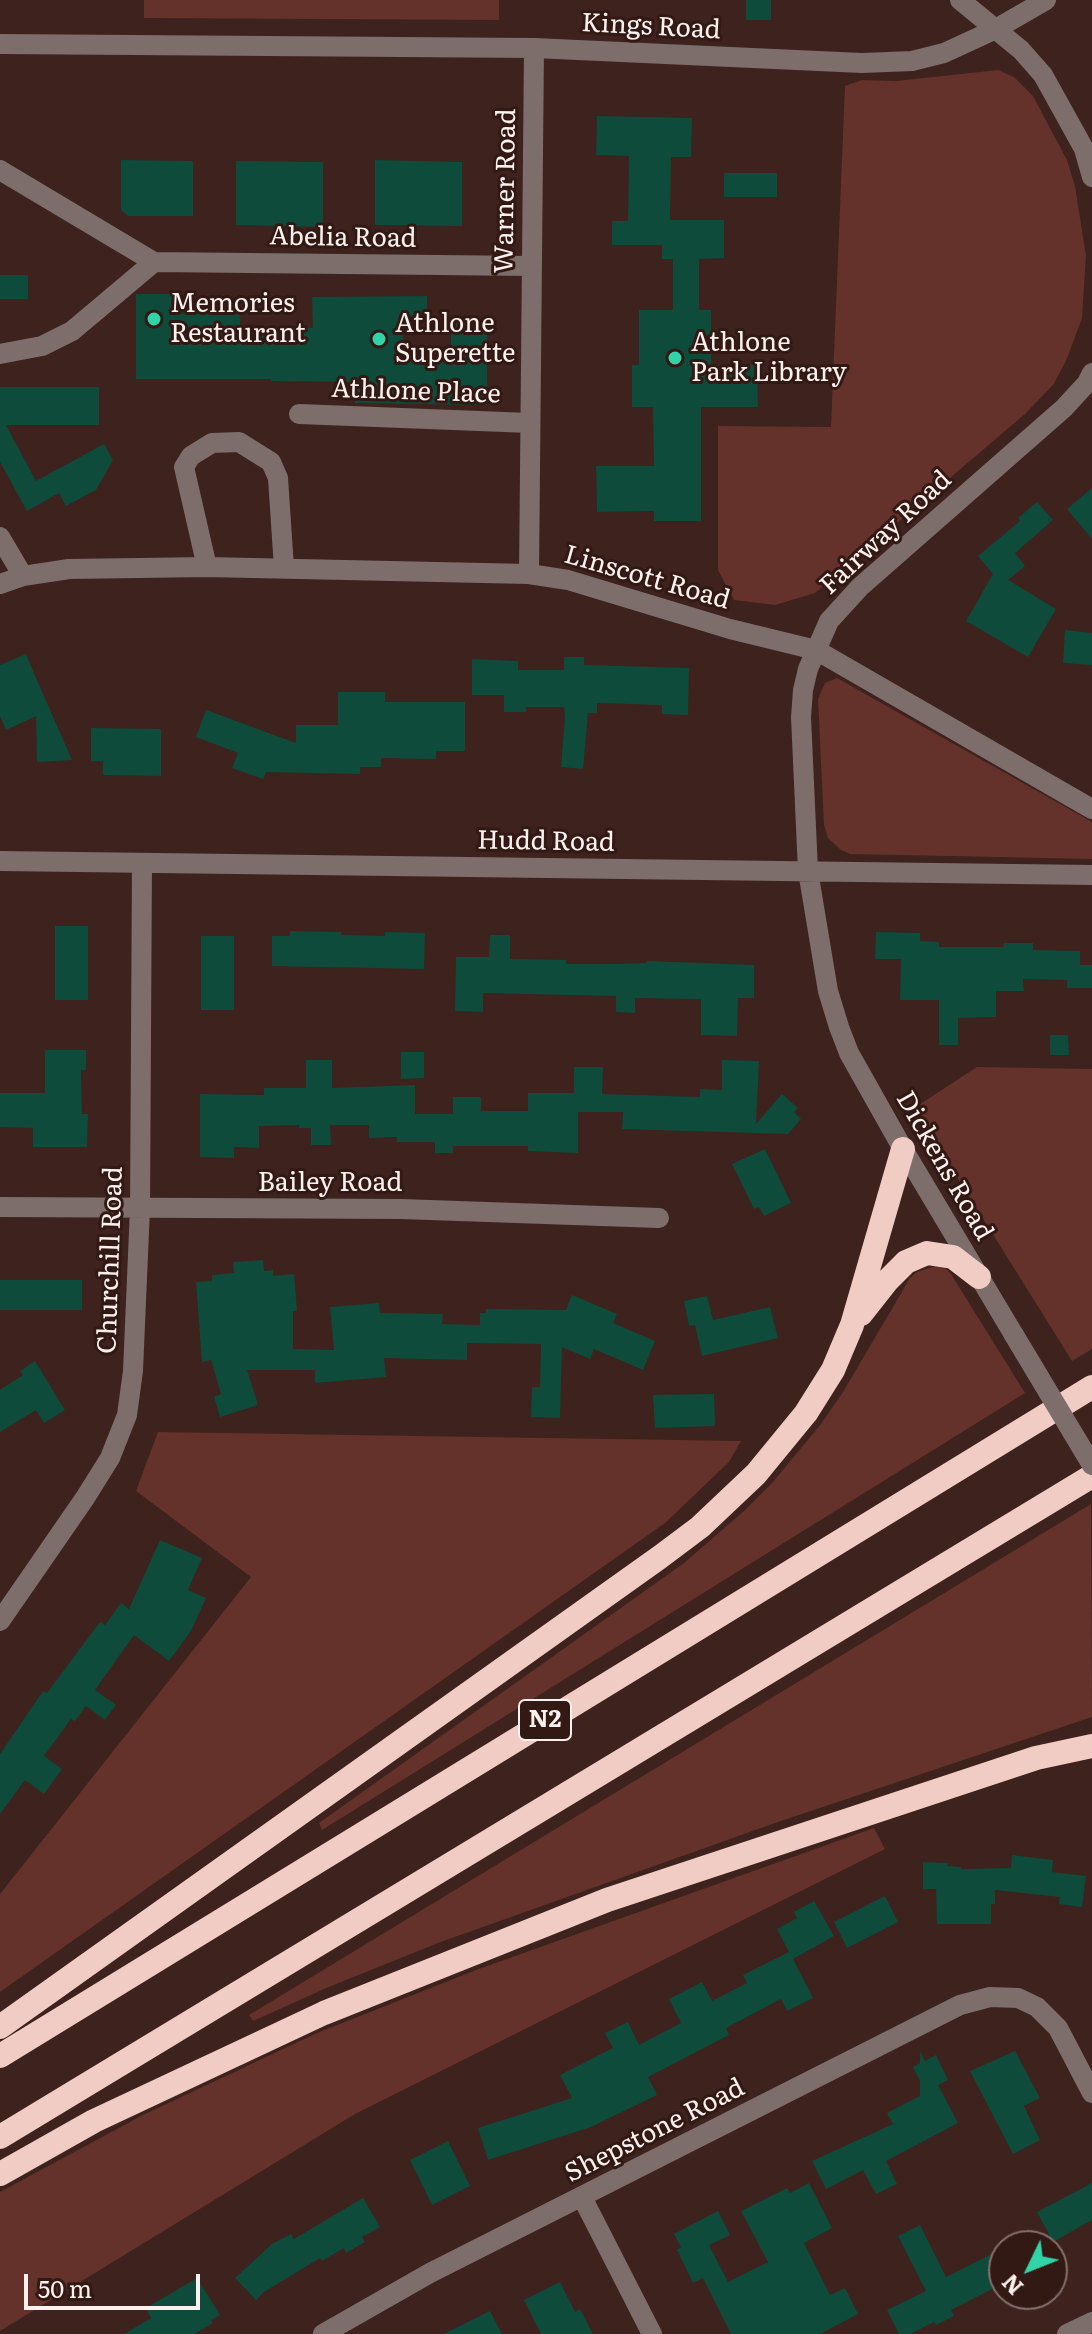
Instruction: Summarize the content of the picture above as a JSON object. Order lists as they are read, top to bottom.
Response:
{
  "streets": {
    "highway": ["N2"],
    "street": [
      "Kings Road",
      "Warner Road",
      "Abelia Road",
      "Athlone Place",
      "Fairway Road",
      "Linscott Road",
      "Hudd Road",
      "Dickens Road",
      "Bailey Road",
      "Churchill Road",
      "Shepstone Road"
    ]
  },
  "crossings": [
    ["Kings Road", "Warner Road"],
    ["Warner Road", "Abelia Road"],
    ["Warner Road", "Athlone Place"],
    ["Warner Road", "Linscott Road"],
    ["Fairway Road", "Linscott Road"],
    ["Fairway Road", "Hudd Road"],
    ["Fairway Road", "Dickens Road"],
    ["Hudd Road", "Dickens Road"],
    ["Hudd Road", "Churchill Road"],
    ["Bailey Road", "Churchill Road"]
  ],
  "places": ["Memories Restaurant", "Athlone Superette", "Athlone Park Library"],
  "scale_bar": "50 m",
  "north": "bottom left"
}
